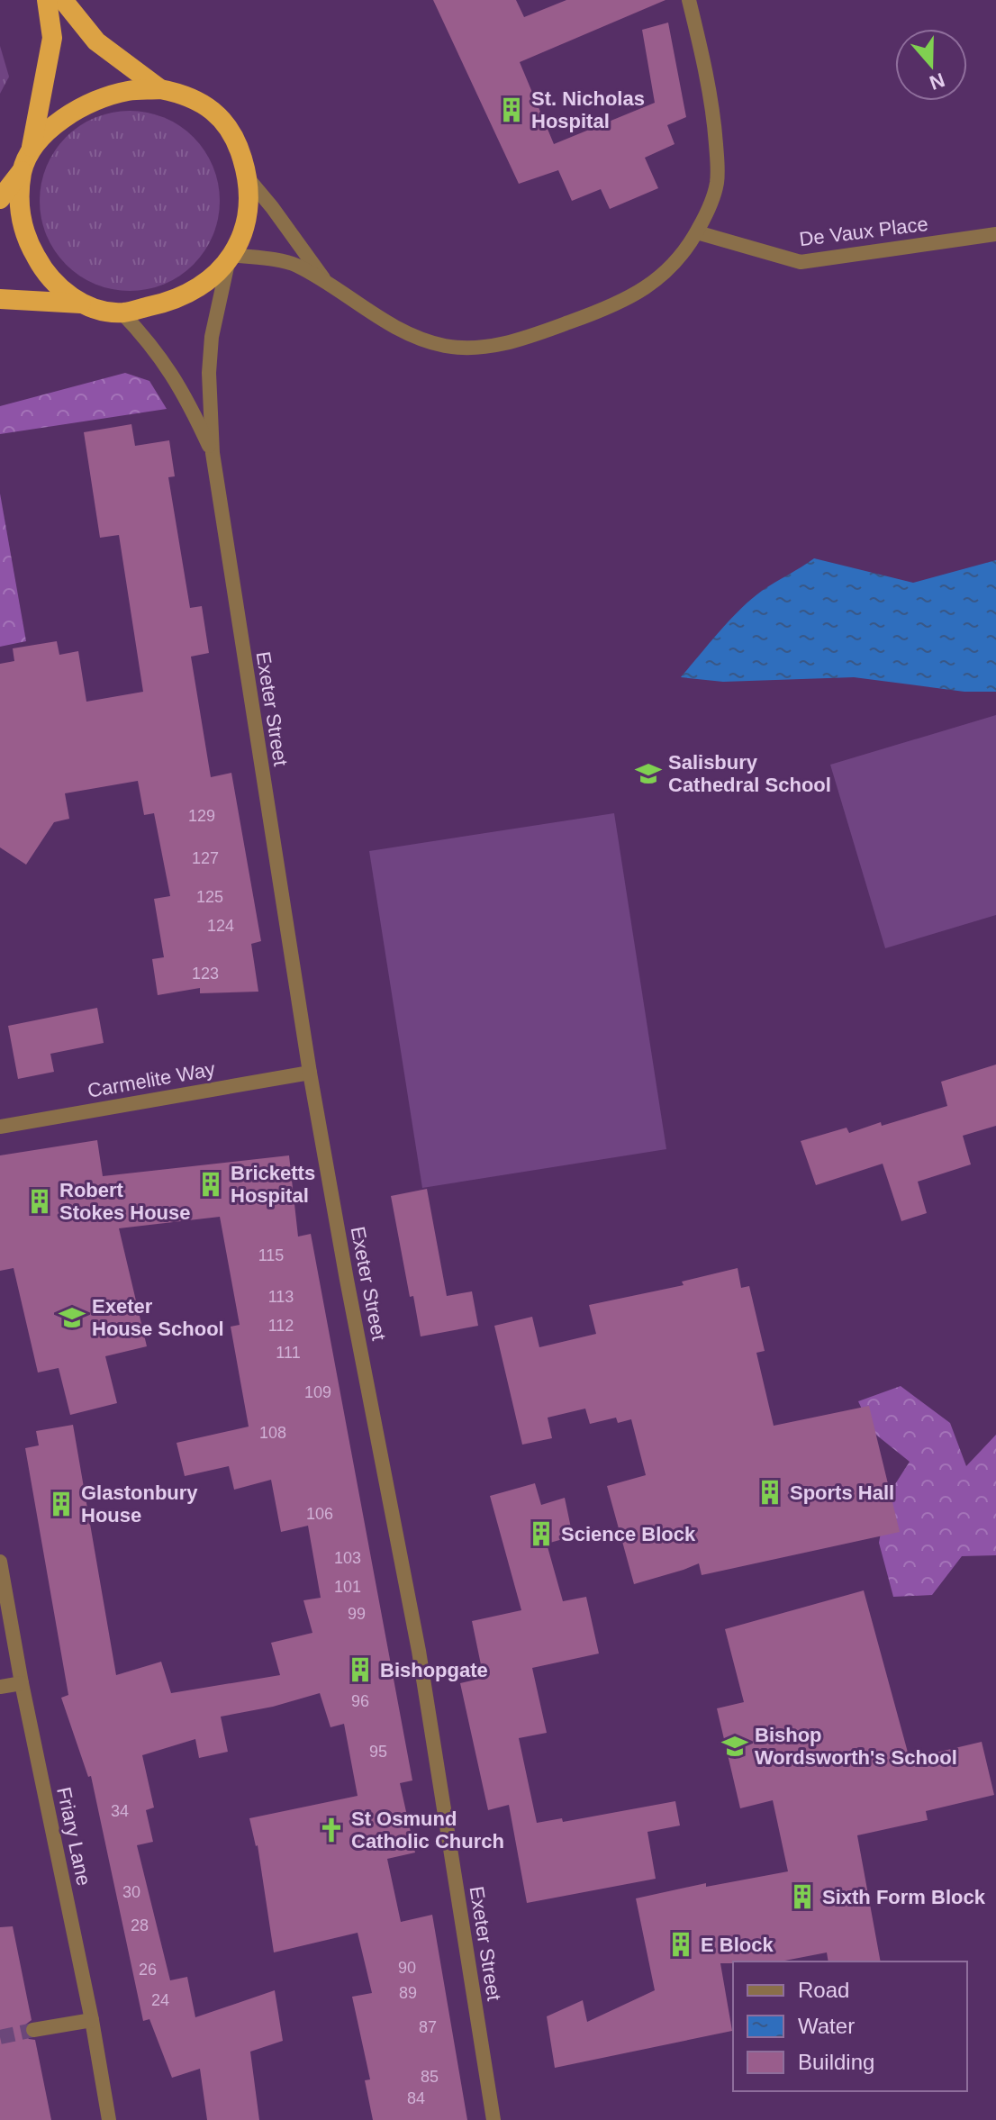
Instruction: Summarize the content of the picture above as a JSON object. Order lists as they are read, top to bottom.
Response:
{
  "streets": {
    "street": [
      "De Vaux Place",
      "Exeter Street",
      "Carmelite Way",
      "Friary Lane"
    ]
  },
  "crossings": [
    ["Exeter Street", "Carmelite Way"]
  ],
  "places": {
    "building": [
      "St. Nicholas Hospital",
      "Bricketts Hospital",
      "Robert Stokes House",
      "Sports Hall",
      "Glastonbury House",
      "Science Block",
      "Bishopgate",
      "Sixth Form Block",
      "E Block"
    ],
    "school or university": ["Salisbury Cathedral School", "Exeter House School", "Bishop Wordsworth's School"],
    "church": ["St Osmund Catholic Church"]
  },
  "house_numbers": [
    "129",
    "127",
    "125",
    "124",
    "123",
    "115",
    "113",
    "112",
    "111",
    "109",
    "108",
    "106",
    "103",
    "101",
    "99",
    "96",
    "95",
    "34",
    "30",
    "28",
    "90",
    "26",
    "89",
    "24",
    "87",
    "85",
    "84"
  ],
  "legend": ["Road", "Water", "Building"],
  "north": "bottom"
}
